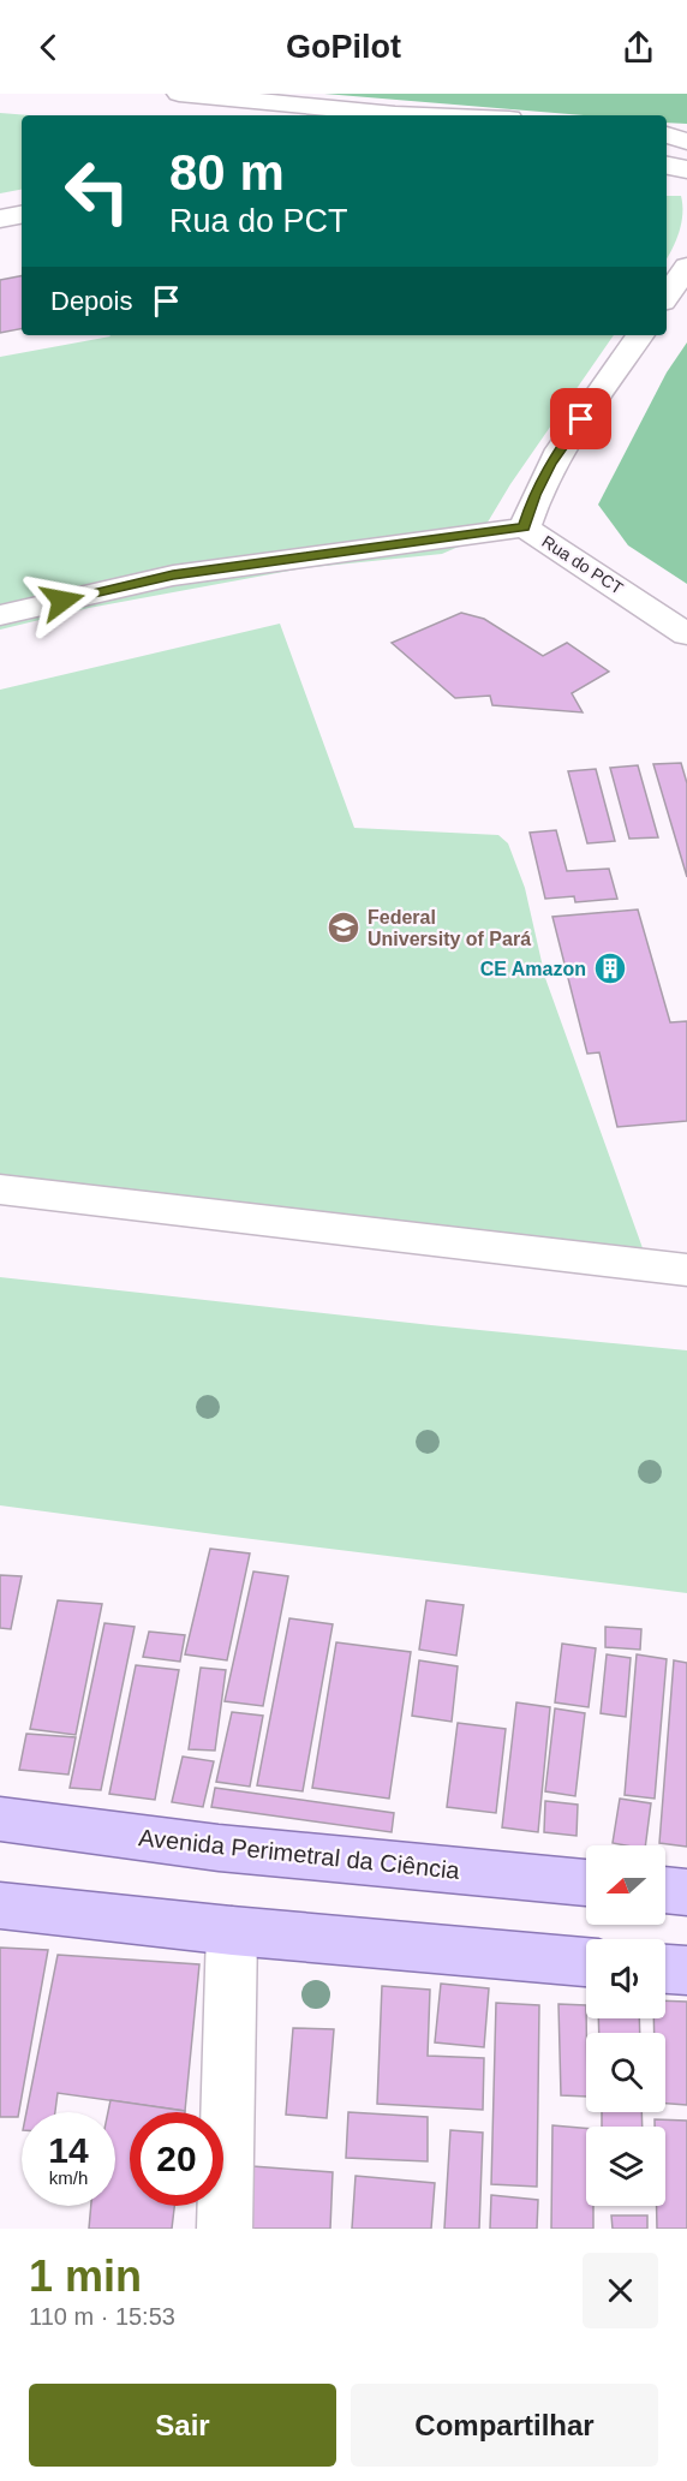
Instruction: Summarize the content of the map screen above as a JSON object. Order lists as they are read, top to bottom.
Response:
{
  "streets": {
    "main road": ["Avenida Perimetral da Ciência"],
    "street": ["Rua do PCT"]
  },
  "places": {
    "school or university": ["Federal University of Pará"],
    "building": ["CE Amazon"]
  },
  "north": "left",
  "page": {
    "header": "GoPilot",
    "turn": ["80 m", "Rua do PCT"],
    "then": "Depois",
    "speed": "14 km/h",
    "limit": "20",
    "heading": ["1 min", "110 m · 15:53"],
    "buttons": ["Sair", "Compartilhar"]
  }
}
